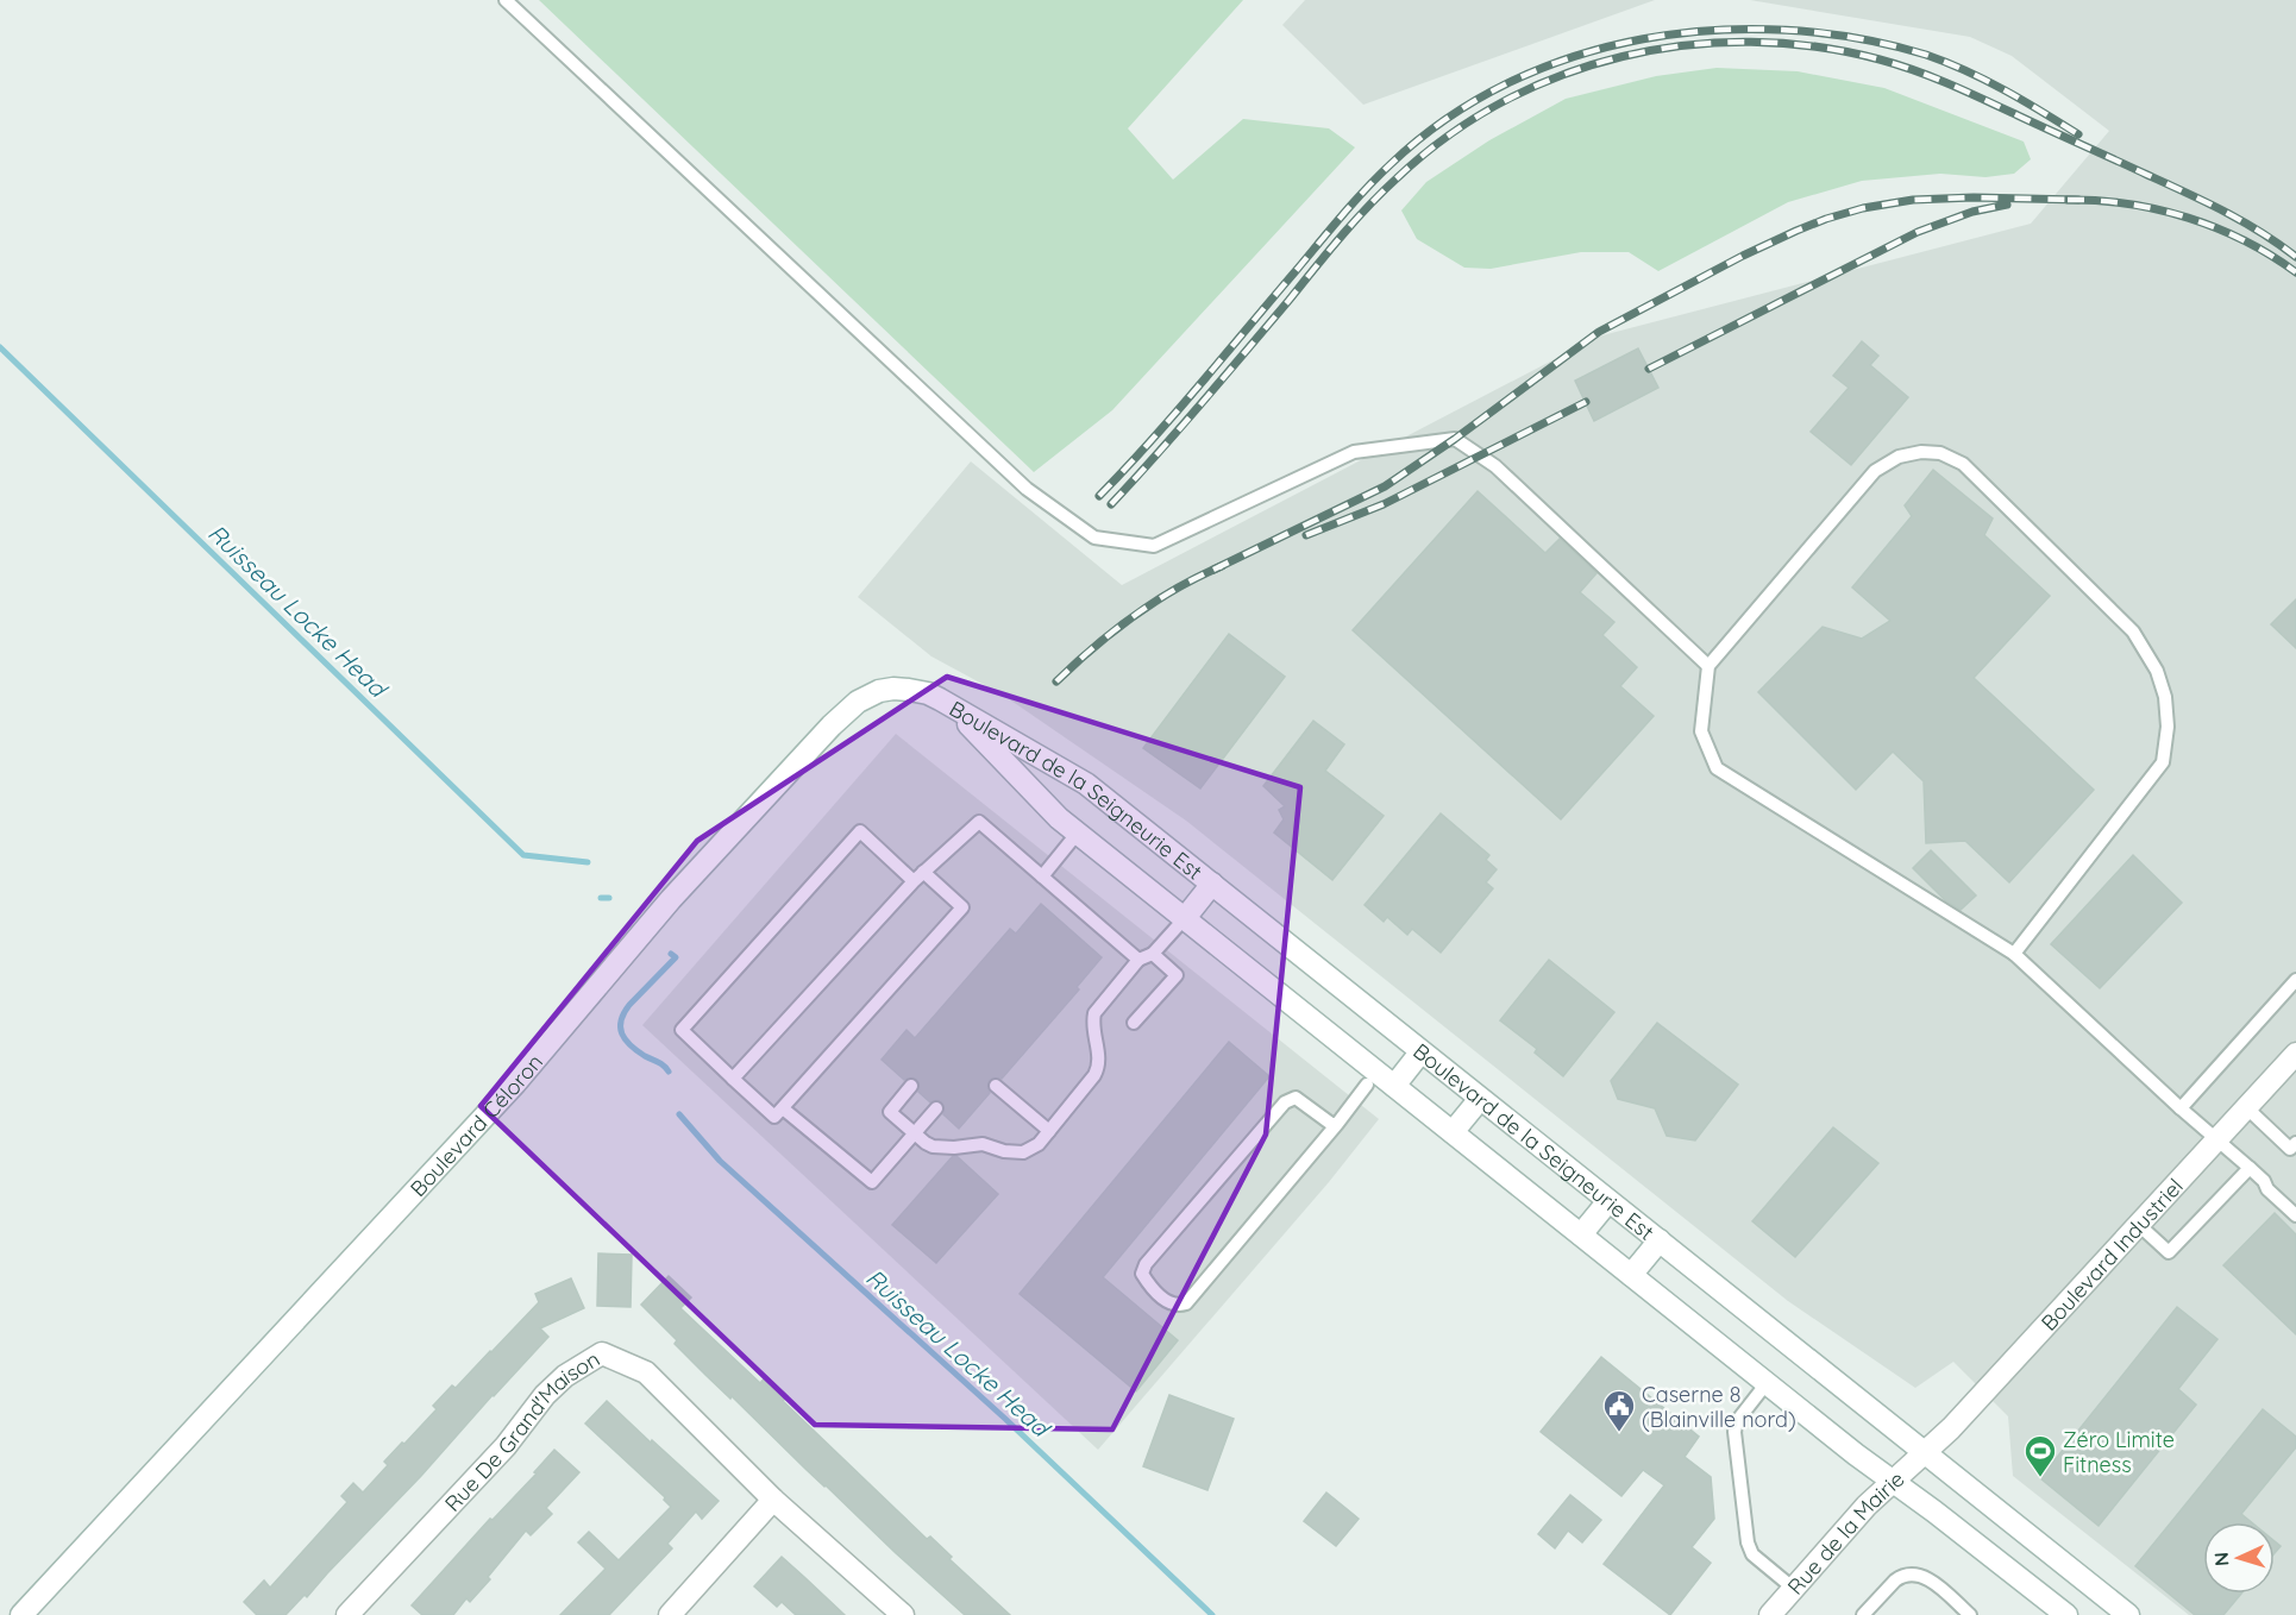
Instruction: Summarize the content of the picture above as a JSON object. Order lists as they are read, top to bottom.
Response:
{
  "streets": {
    "main road": [
      "Boulevard de la Seigneurie Est",
      "Boulevard Céloron",
      "Boulevard Industriel",
      "Rue De Grand'Maison",
      "Rue de la Mairie"
    ]
  },
  "crossings": [
    ["Boulevard de la Seigneurie Est", "Boulevard Céloron"],
    ["Boulevard de la Seigneurie Est", "Boulevard Industriel"],
    ["Boulevard de la Seigneurie Est", "Rue de la Mairie"],
    ["Boulevard Industriel", "Rue de la Mairie"]
  ],
  "water": ["Ruisseau Locke Head"],
  "places": {
    "public building": ["Caserne 8 (Blainville nord)"],
    "sports": ["Zéro Limite Fitness"]
  },
  "north": "left"
}
